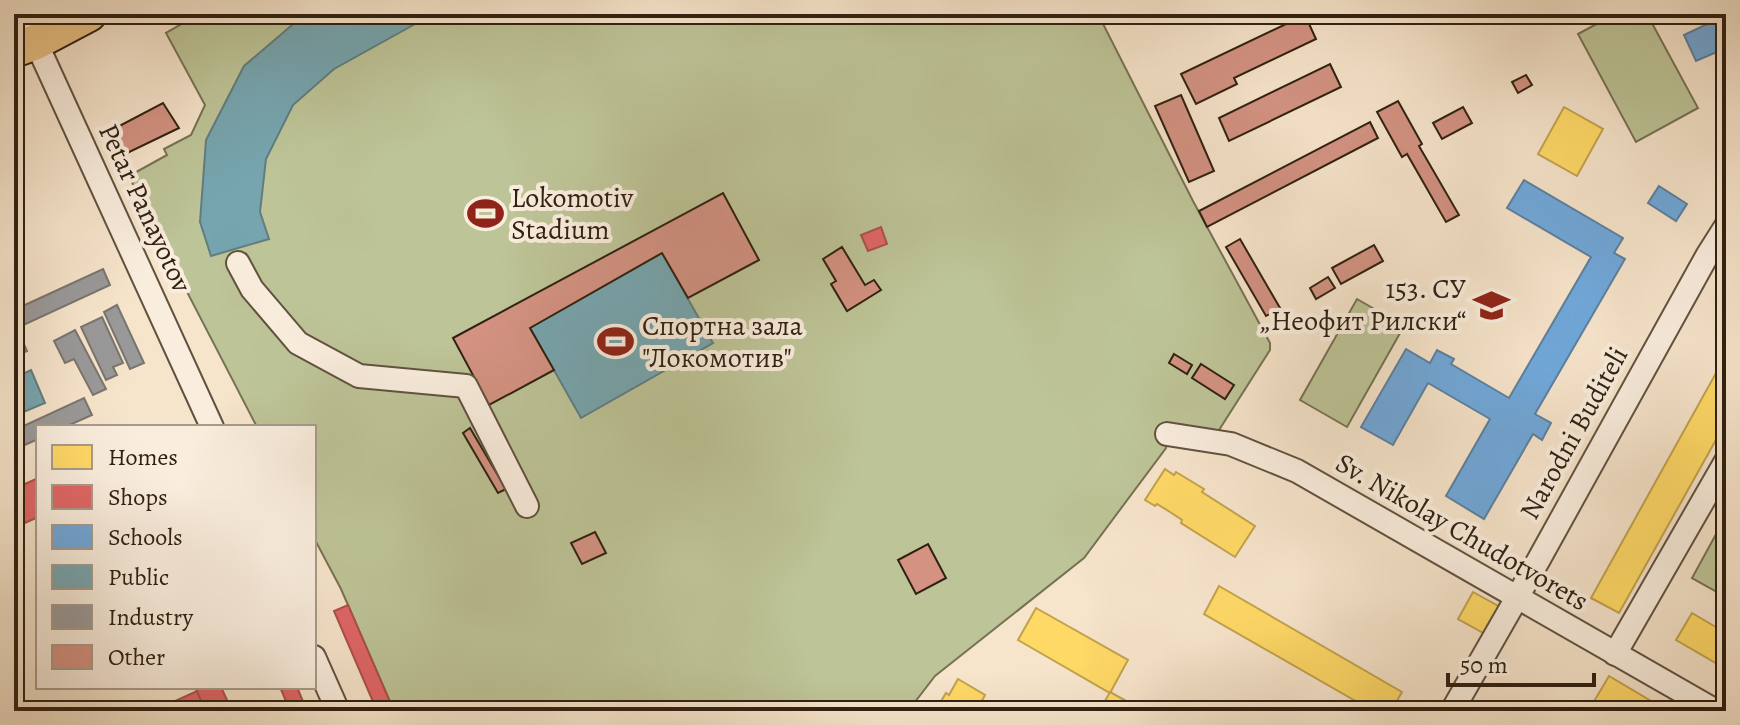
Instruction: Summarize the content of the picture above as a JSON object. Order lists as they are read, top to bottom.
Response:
{
  "streets": {
    "street": ["Petar Panayotov", "Narodni Buditeli", "Sv. Nikolay Chudotvorets"]
  },
  "crossings": [
    ["Narodni Buditeli", "Sv. Nikolay Chudotvorets"]
  ],
  "places": {
    "sports": ["Lokomotiv Stadium", "Спортна зала \"Локомотив\""],
    "school or university": ["153. СУ „Неофит Рилски“"]
  },
  "legend": [
    "Homes",
    "Shops",
    "Schools",
    "Public",
    "Industry",
    "Other"
  ],
  "scale_bar": "50 m"
}
